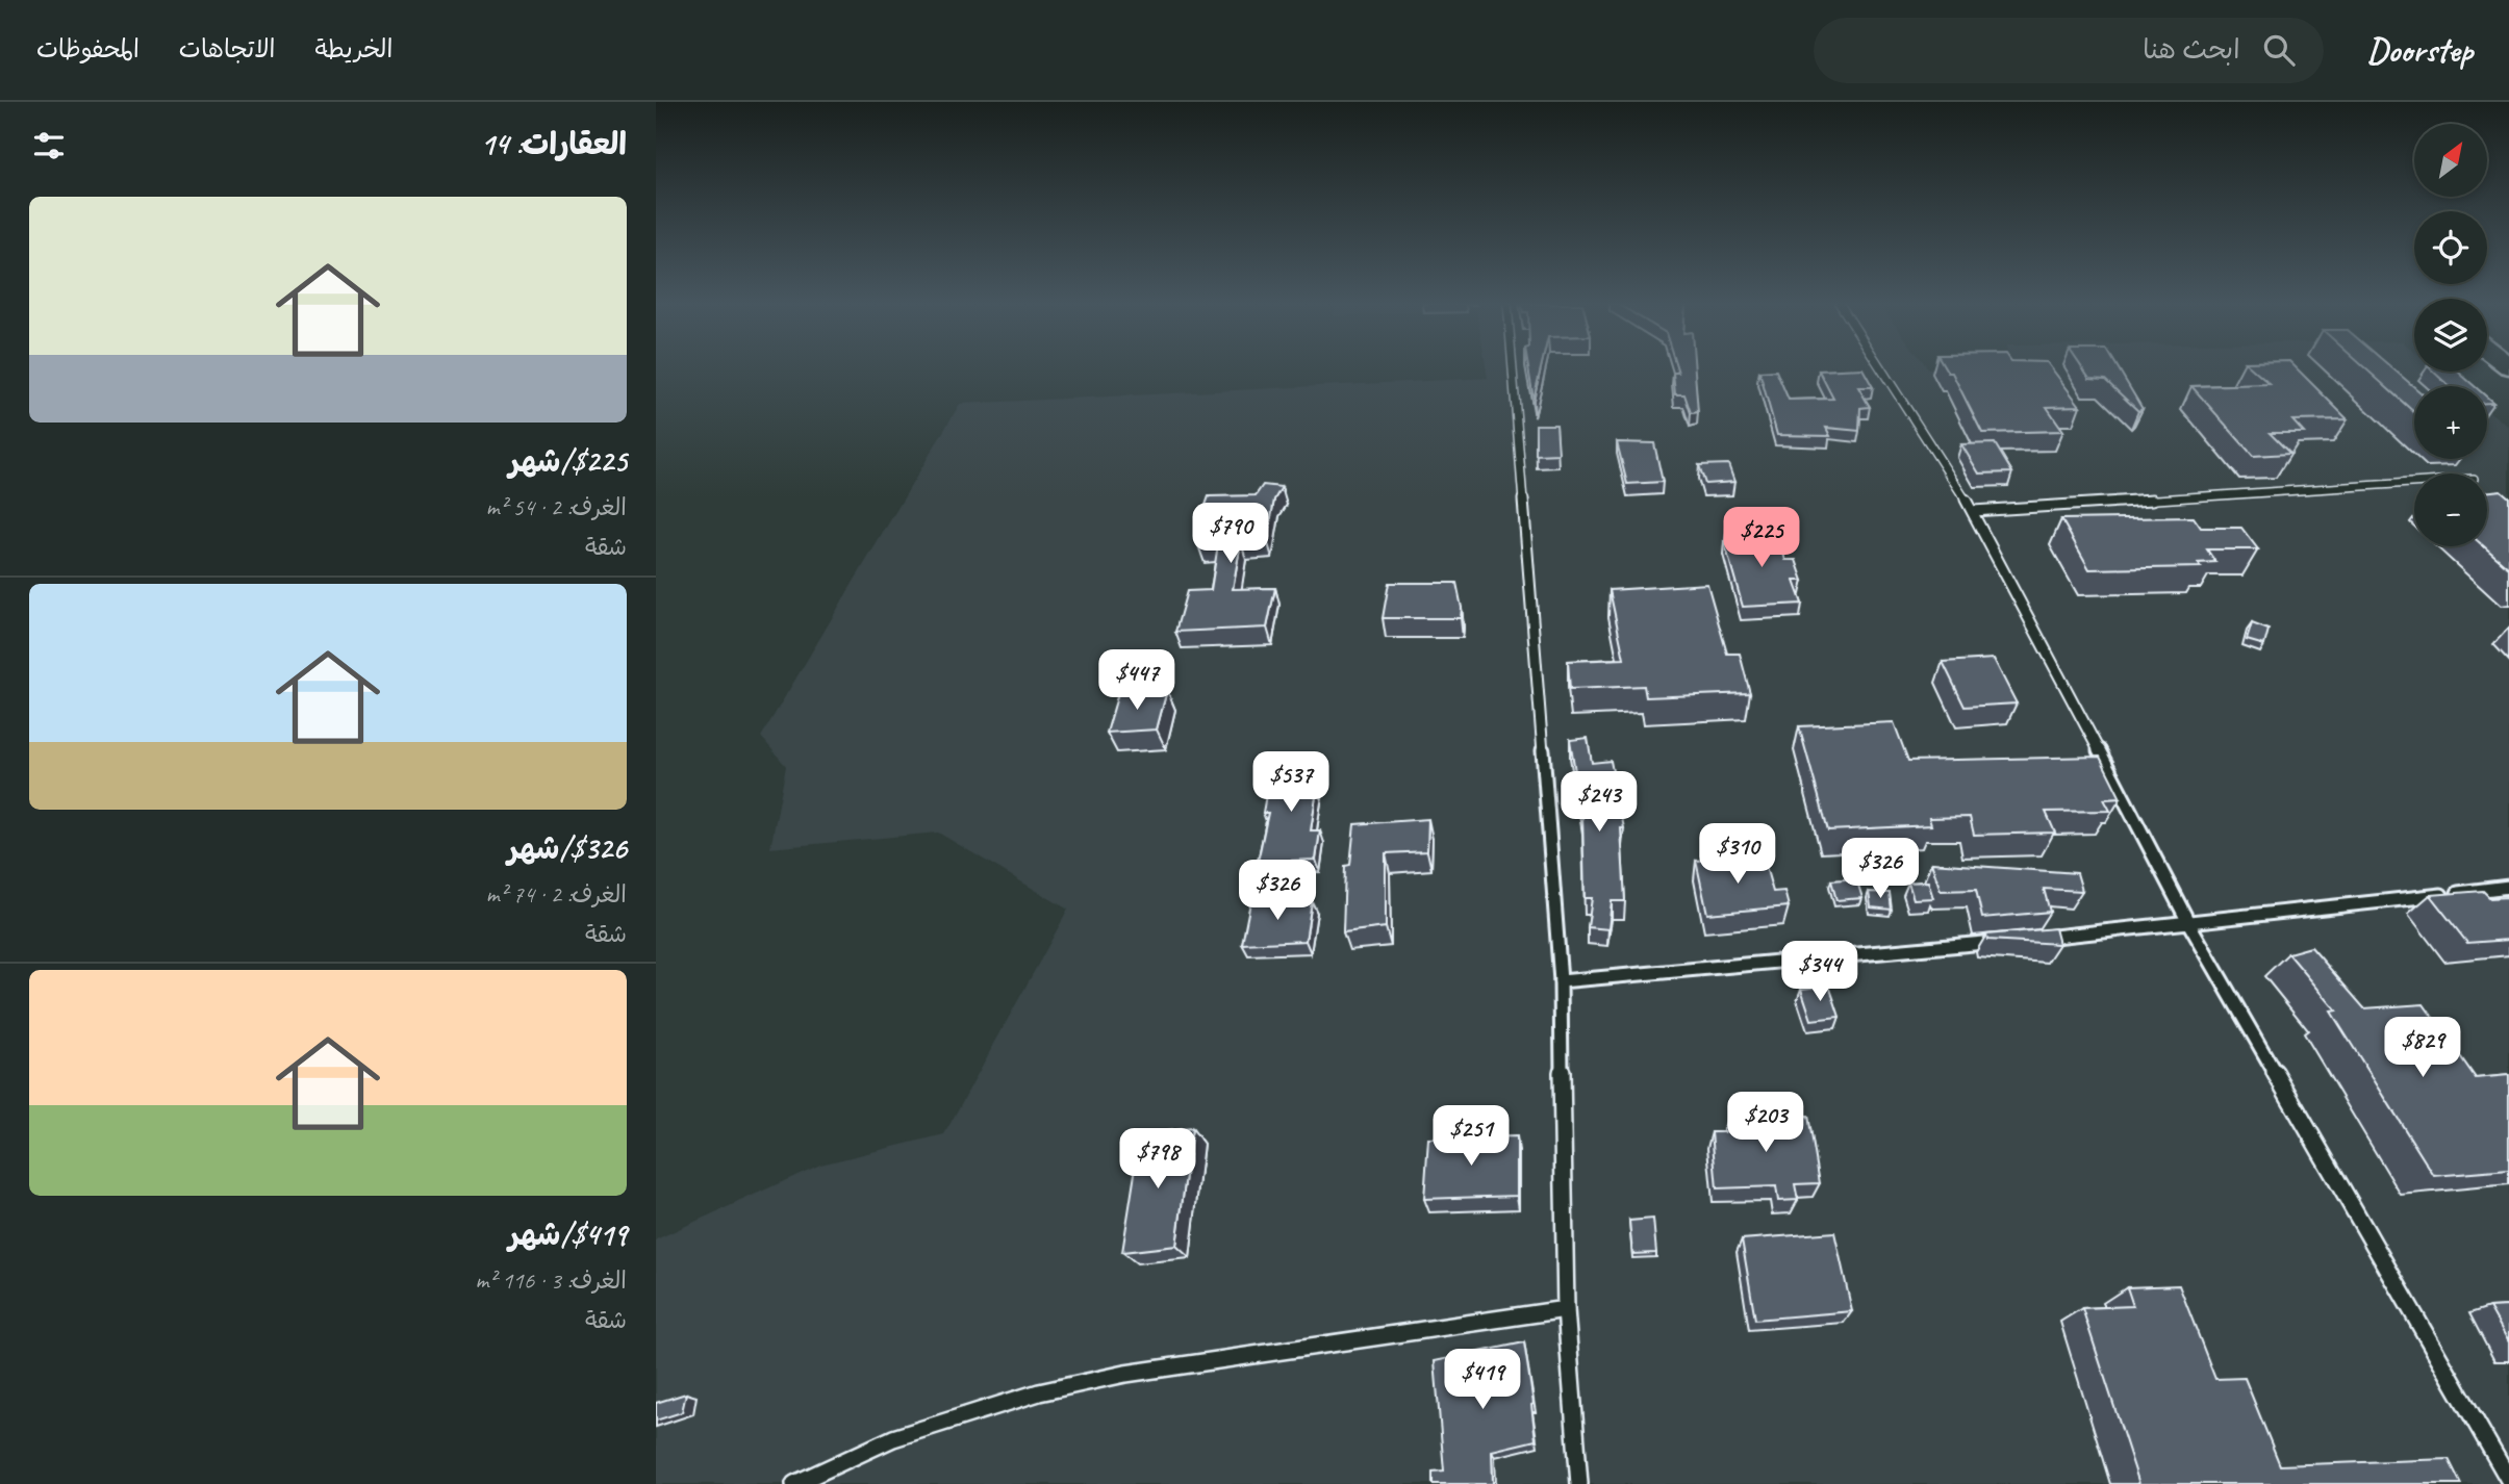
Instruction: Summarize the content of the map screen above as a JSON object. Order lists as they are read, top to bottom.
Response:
{
  "north": "top right",
  "page": {
    "header": "Doorstep",
    "search": "ابحث هنا",
    "nav": ["الخريطة", "الاتجاهات", "المحفوظات"],
    "heading": "العقارات: 14",
    "map_buttons": ["+", "−"],
    "list": [
      {
        "name": "$225/شهر",
        "note": "الغرف: 2 · 54 m² · شقة"
      },
      {
        "name": "$326/شهر",
        "note": "الغرف: 2 · 74 m² · شقة"
      },
      {
        "name": "$419/شهر",
        "note": "الغرف: 3 · 116 m² · شقة"
      }
    ],
    "price": [
      "$790",
      "$225",
      "$447",
      "$537",
      "$243",
      "$310",
      "$326",
      "$326",
      "$344",
      "$829",
      "$203",
      "$251",
      "$798",
      "$419"
    ]
  }
}
